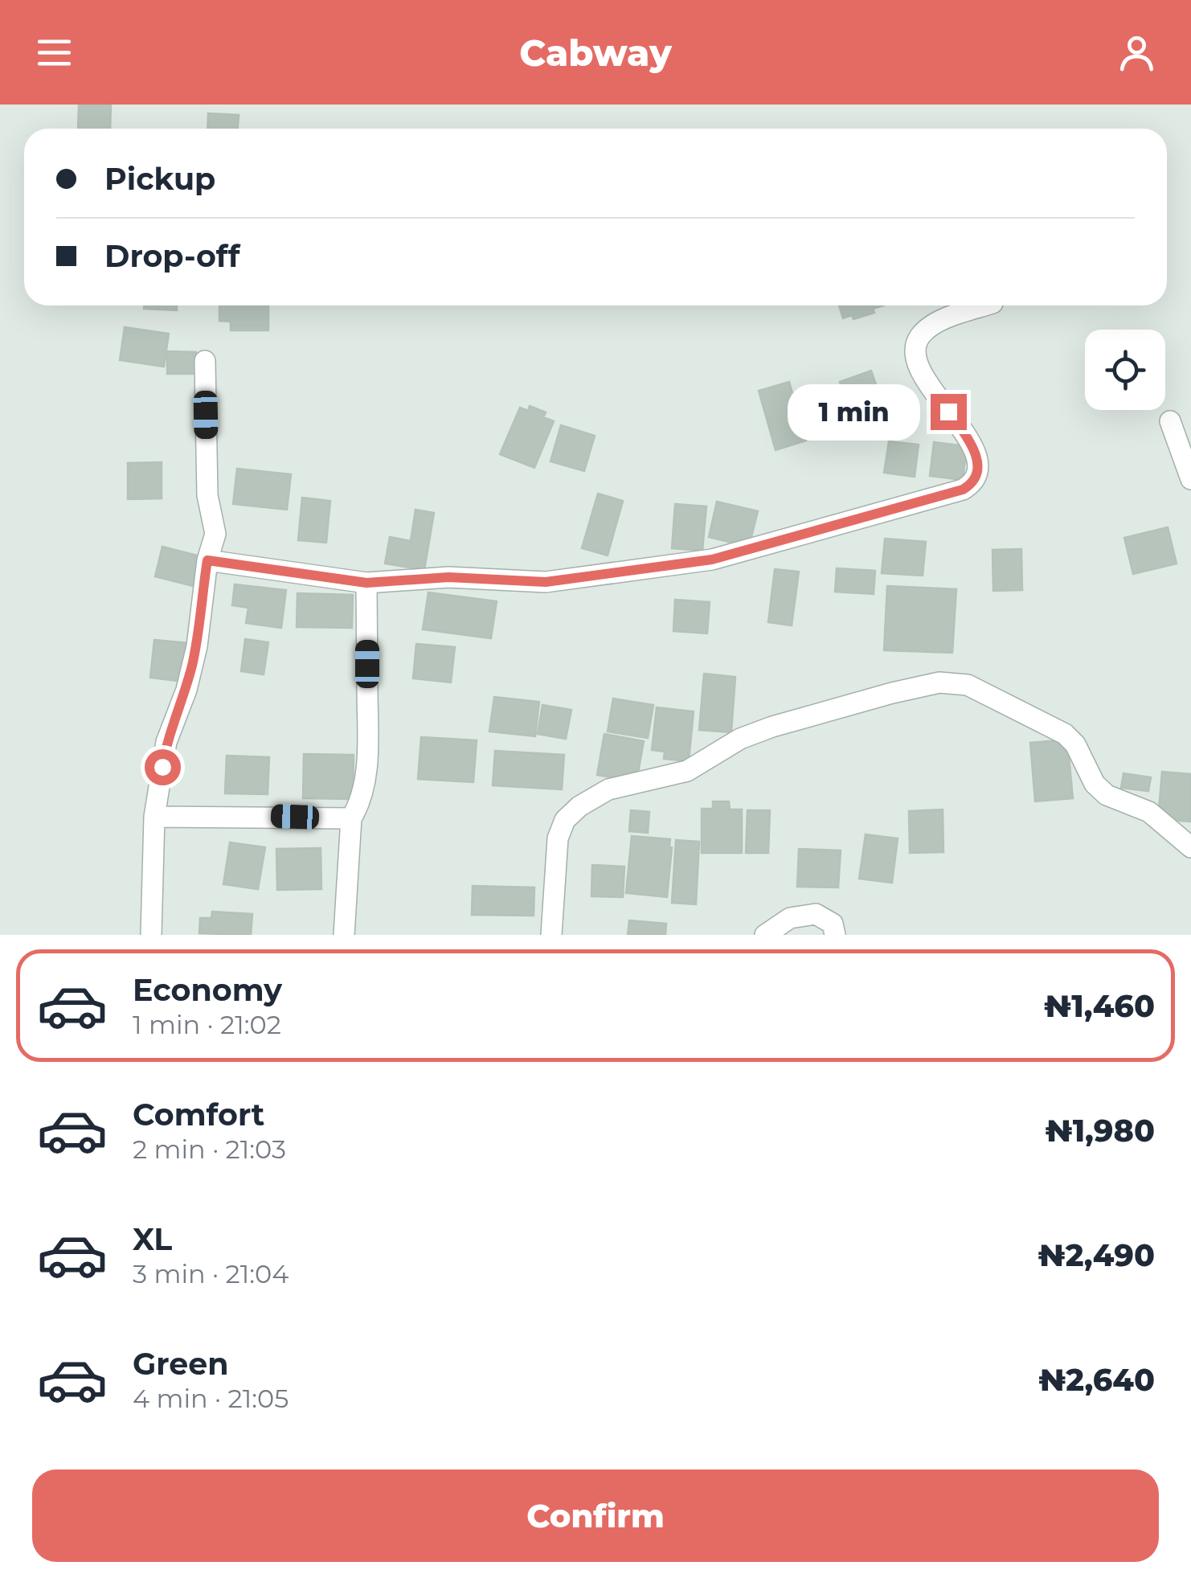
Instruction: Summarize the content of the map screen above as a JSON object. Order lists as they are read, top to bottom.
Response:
{
  "page": {
    "header": "Cabway",
    "banner": ["Pickup", "Drop-off"],
    "bubble": "1 min",
    "list": [
      {
        "name": "Economy",
        "note": "1 min · 21:02",
        "value": "₦1,460"
      },
      {
        "name": "Comfort",
        "note": "2 min · 21:03",
        "value": "₦1,980"
      },
      {
        "name": "XL",
        "note": "3 min · 21:04",
        "value": "₦2,490"
      },
      {
        "name": "Green",
        "note": "4 min · 21:05",
        "value": "₦2,640"
      }
    ],
    "buttons": "Confirm"
  }
}
